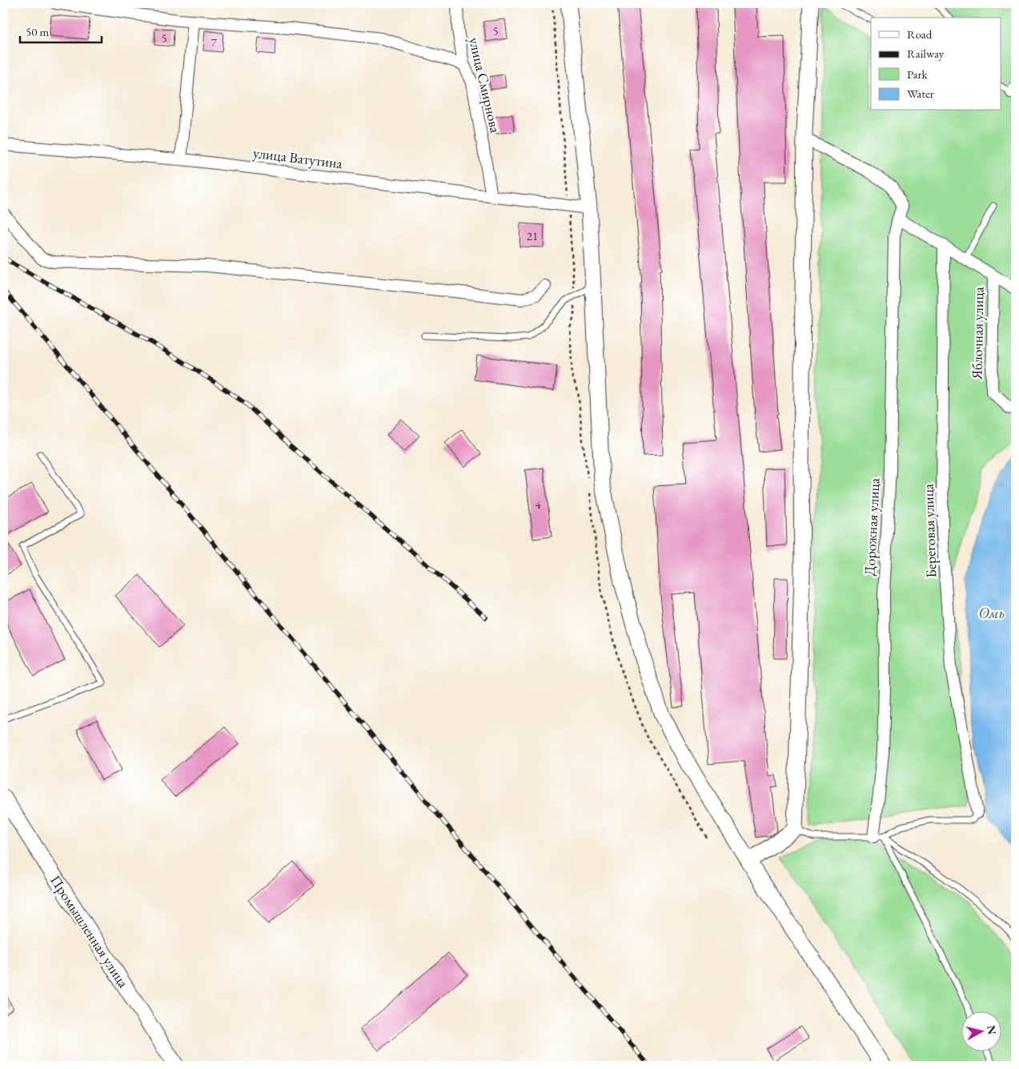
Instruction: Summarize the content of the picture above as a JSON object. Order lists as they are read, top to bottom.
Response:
{
  "streets": {
    "street": [
      "улица Смирнова",
      "улица Ватутина",
      "Яблочная улица",
      "Дорожная улица",
      "Береговая улица",
      "Промышленная улица"
    ]
  },
  "crossings": [
    ["улица Смирнова", "улица Ватутина"]
  ],
  "water": ["Омь"],
  "house_numbers": [
    "5",
    "5",
    "7",
    "21",
    "4"
  ],
  "legend": [
    "Road",
    "Railway",
    "Park",
    "Water"
  ],
  "scale_bar": "50 m",
  "north": "right"
}
